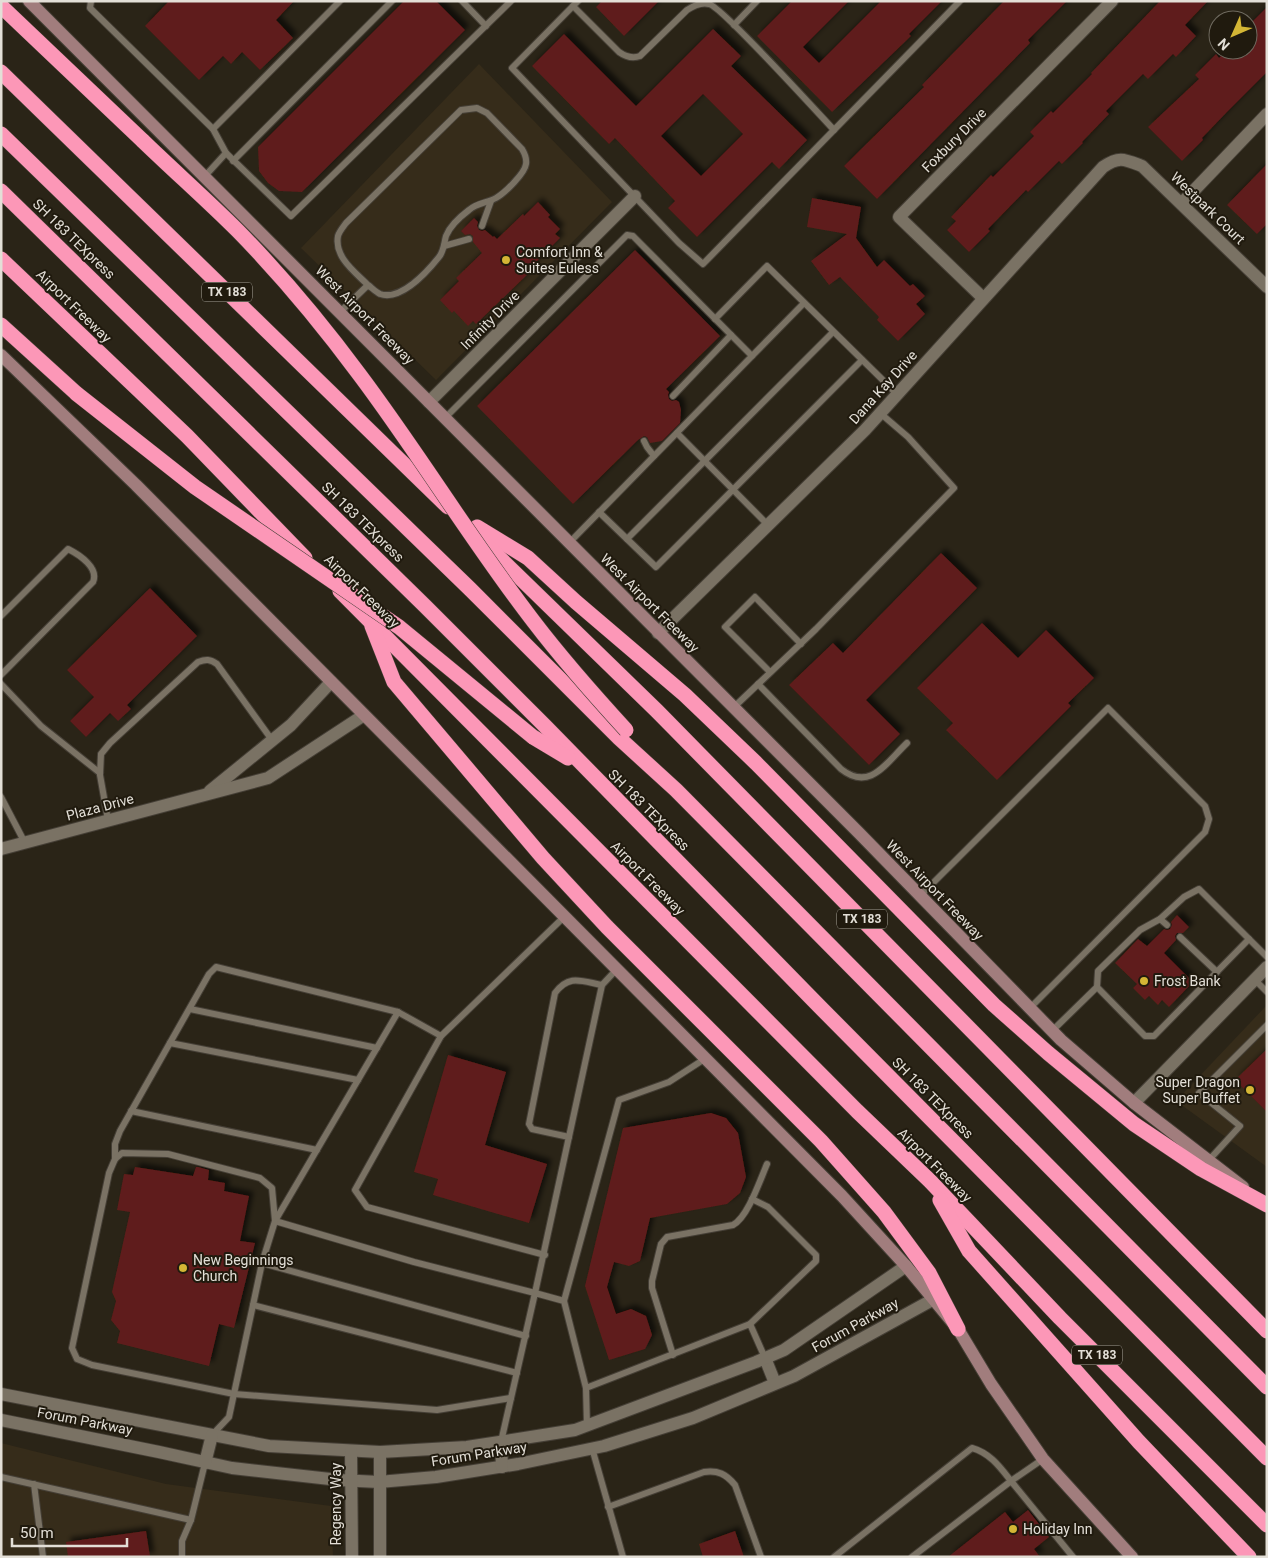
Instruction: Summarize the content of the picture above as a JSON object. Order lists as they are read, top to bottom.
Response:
{
  "streets": {
    "highway": ["SH 183 TEXpress", "TX 183", "Airport Freeway"],
    "main road": ["West Airport Freeway"],
    "street": [
      "Foxbury Drive",
      "Westpark Court",
      "Infinity Drive",
      "Dana Kay Drive",
      "Plaza Drive",
      "Forum Parkway",
      "Regency Way"
    ]
  },
  "crossings": [
    ["Foxbury Drive", "Dana Kay Drive"],
    ["Westpark Court", "Dana Kay Drive"],
    ["West Airport Freeway", "Infinity Drive"],
    ["West Airport Freeway", "Dana Kay Drive"],
    ["Forum Parkway", "Regency Way"]
  ],
  "places": [
    "Comfort Inn & Suites Euless",
    "Frost Bank",
    "Super Dragon Super Buffet",
    "New Beginnings Church",
    "Holiday Inn"
  ],
  "scale_bar": "50 m",
  "north": "bottom left"
}
